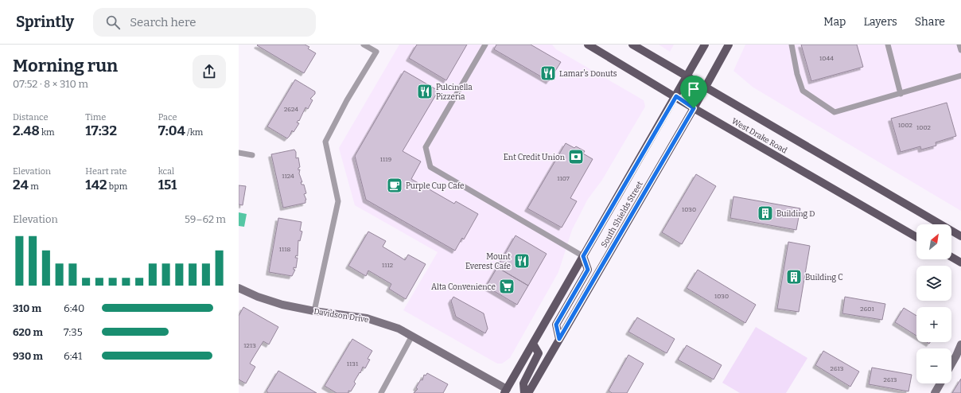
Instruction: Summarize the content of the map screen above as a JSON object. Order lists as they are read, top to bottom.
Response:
{
  "streets": {
    "main road": ["West Drake Road", "South Shields Street"],
    "street": ["Davidson Drive"]
  },
  "crossings": [
    ["West Drake Road", "South Shields Street"],
    ["South Shields Street", "Davidson Drive"]
  ],
  "places": {
    "restaurant": ["Lamar's Donuts", "Pulcinella Pizzeria", "Mount Everest Cafe"],
    "bank": ["Ent Credit Union"],
    "cafe": ["Purple Cup Cafe"],
    "building": ["Building D", "Building C"],
    "supermarket": ["Alta Convenience"]
  },
  "house_numbers": [
    "1044",
    "2624",
    "1002",
    "1002",
    "1119",
    "1124",
    "1107",
    "1030",
    "1118",
    "1112",
    "1030",
    "2601",
    "1213",
    "1131",
    "2613",
    "2613"
  ],
  "north": "top right",
  "page": {
    "header": "Sprintly",
    "search": "Search here",
    "nav": ["Map", "Layers", "Share"],
    "heading": ["Morning run", "07:52 · 8 × 310 m"],
    "stats": [
      ["Distance", "2.48 km"],
      ["Time", "17:32"],
      ["Pace", "7:04 /km"],
      ["Elevation", "24 m"],
      ["Heart rate", "142 bpm"],
      ["kcal", "151"]
    ],
    "chart": ["Elevation", "59–62 m"],
    "map_buttons": ["+", "−"],
    "list": [
      {
        "name": "310 m",
        "note": "6:40"
      },
      {
        "name": "620 m",
        "note": "7:35"
      },
      {
        "name": "930 m",
        "note": "6:41"
      }
    ]
  }
}
